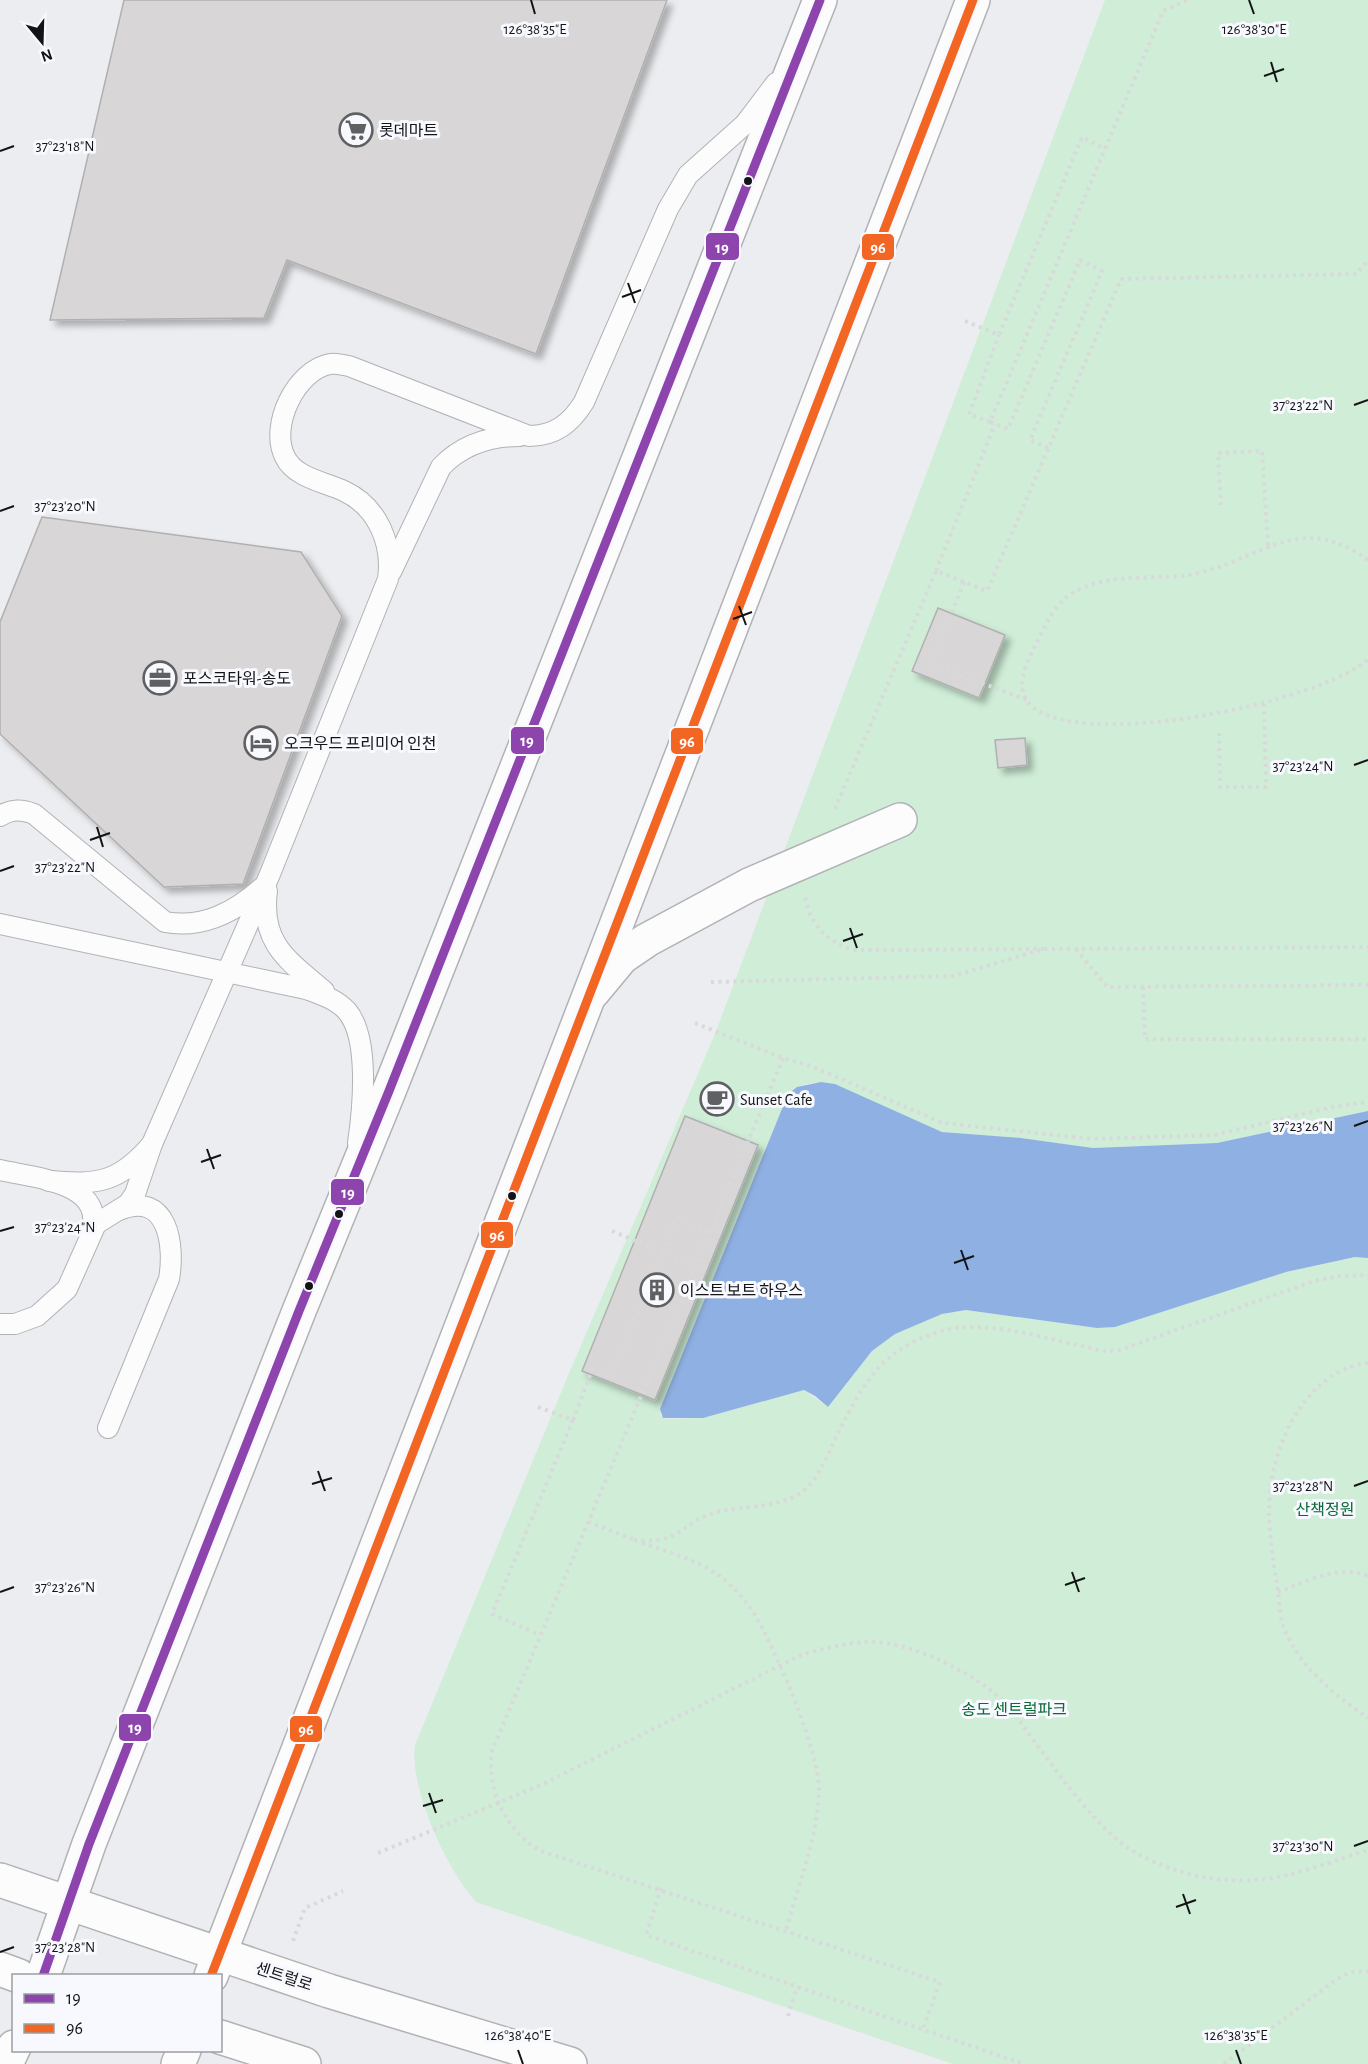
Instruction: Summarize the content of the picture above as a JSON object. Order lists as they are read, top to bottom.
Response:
{
  "streets": {
    "main road": ["센트럴로"]
  },
  "parks": ["산책정원", "송도 센트럴파크"],
  "places": {
    "supermarket": ["롯데마트"],
    "office": ["포스코타워-송도"],
    "hotel": ["오크우드 프리미어 인천"],
    "cafe": ["Sunset Cafe"],
    "building": ["이스트 보트 하우스"]
  },
  "lines": ["transit line 19", "transit line 96"],
  "legend": ["19", "96"],
  "north": "bottom",
  "coordinates": [
    "126°38'35\"E",
    "126°38'30\"E",
    "37°23'18\"N",
    "37°23'22\"N",
    "37°23'20\"N",
    "37°23'24\"N",
    "37°23'26\"N",
    "37°23'28\"N",
    "37°23'30\"N",
    "126°38'40\"E"
  ]
}
